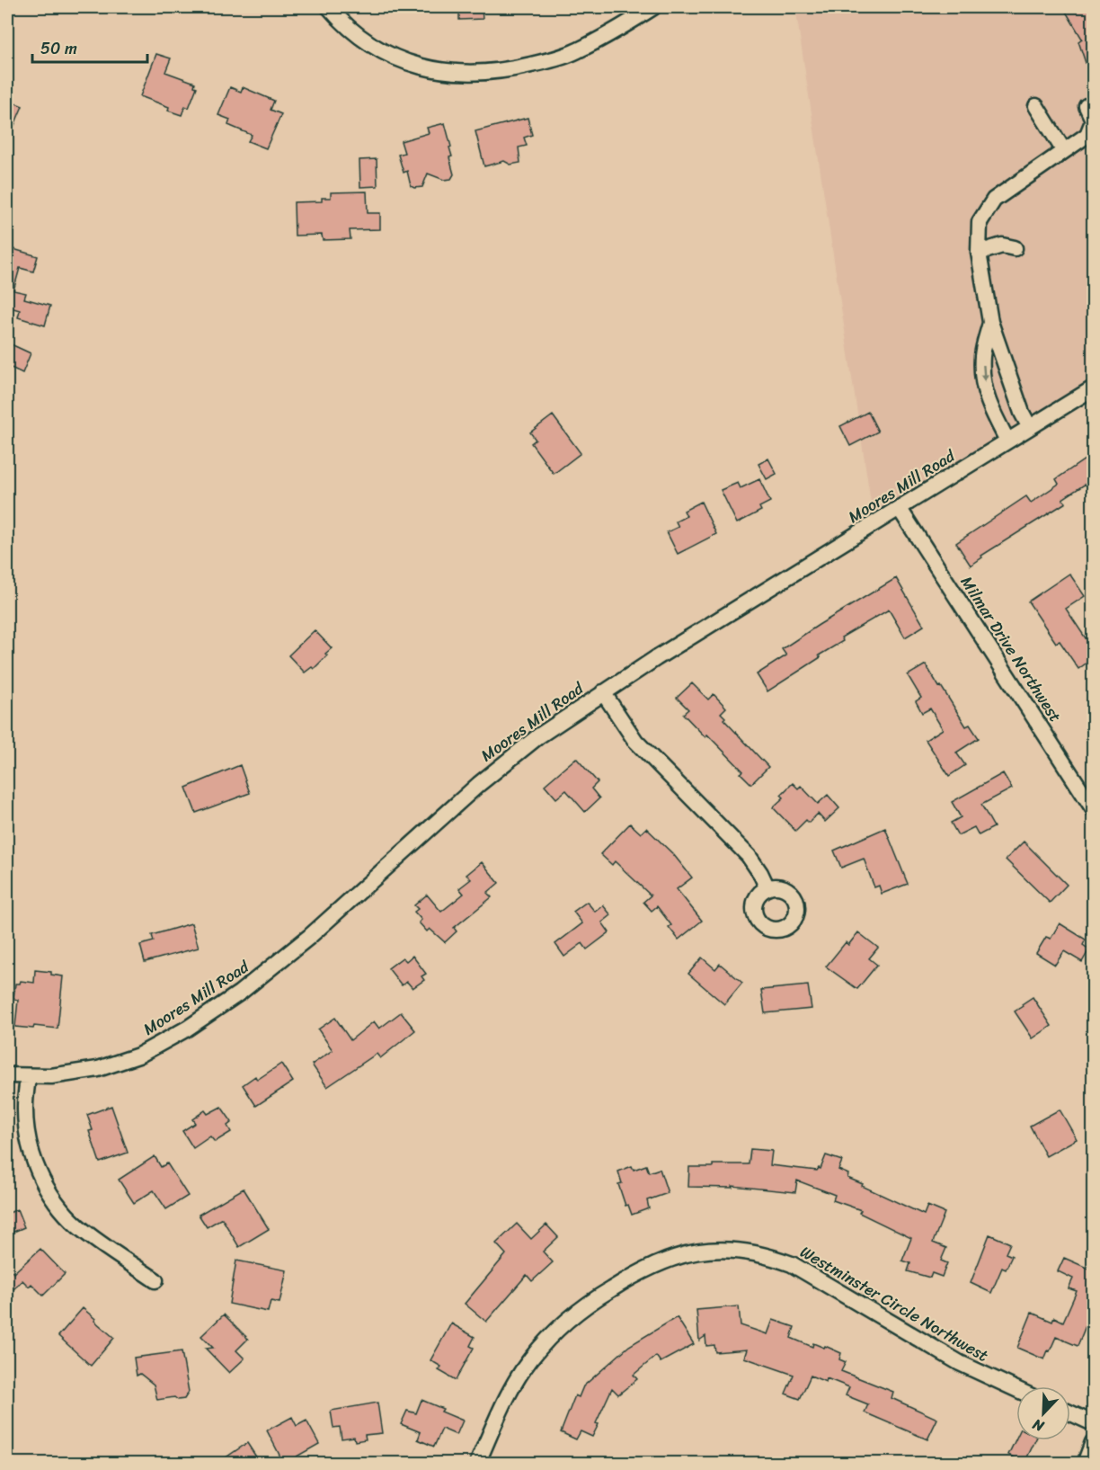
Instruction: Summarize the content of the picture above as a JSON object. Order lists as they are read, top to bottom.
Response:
{
  "streets": {
    "street": ["Moores Mill Road", "Milmar Drive Northwest", "Westminster Circle Northwest"]
  },
  "crossings": [
    ["Moores Mill Road", "Milmar Drive Northwest"]
  ],
  "scale_bar": "50 m",
  "north": "bottom left"
}
